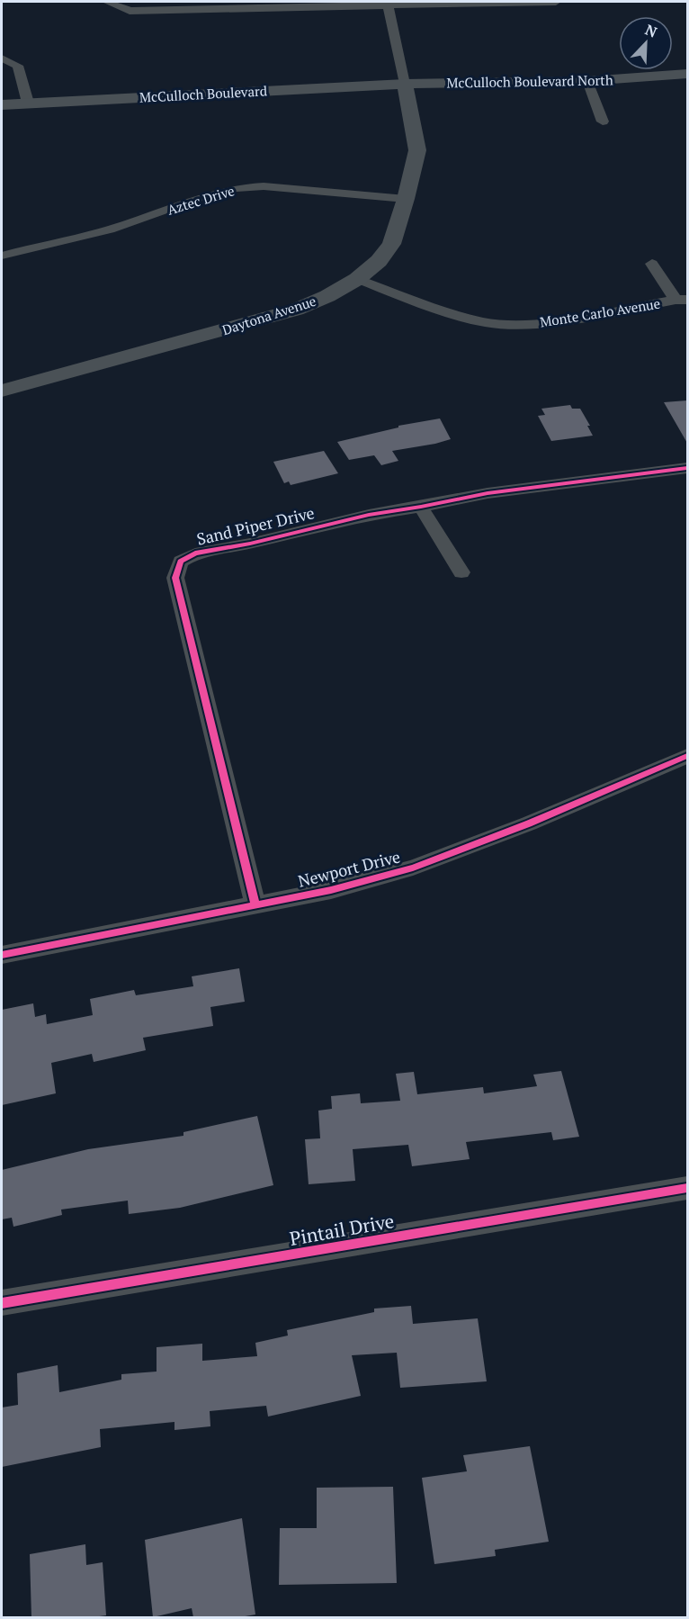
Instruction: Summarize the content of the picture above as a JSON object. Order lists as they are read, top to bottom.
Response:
{
  "streets": {
    "street": [
      "McCulloch Boulevard North",
      "McCulloch Boulevard",
      "Aztec Drive",
      "Monte Carlo Avenue",
      "Daytona Avenue",
      "Sand Piper Drive",
      "Newport Drive",
      "Pintail Drive"
    ]
  },
  "crossings": [
    ["McCulloch Boulevard North", "McCulloch Boulevard"],
    ["McCulloch Boulevard North", "Daytona Avenue"],
    ["McCulloch Boulevard", "Daytona Avenue"],
    ["Aztec Drive", "Daytona Avenue"],
    ["Monte Carlo Avenue", "Daytona Avenue"],
    ["Sand Piper Drive", "Newport Drive"]
  ],
  "north": "top right"
}
